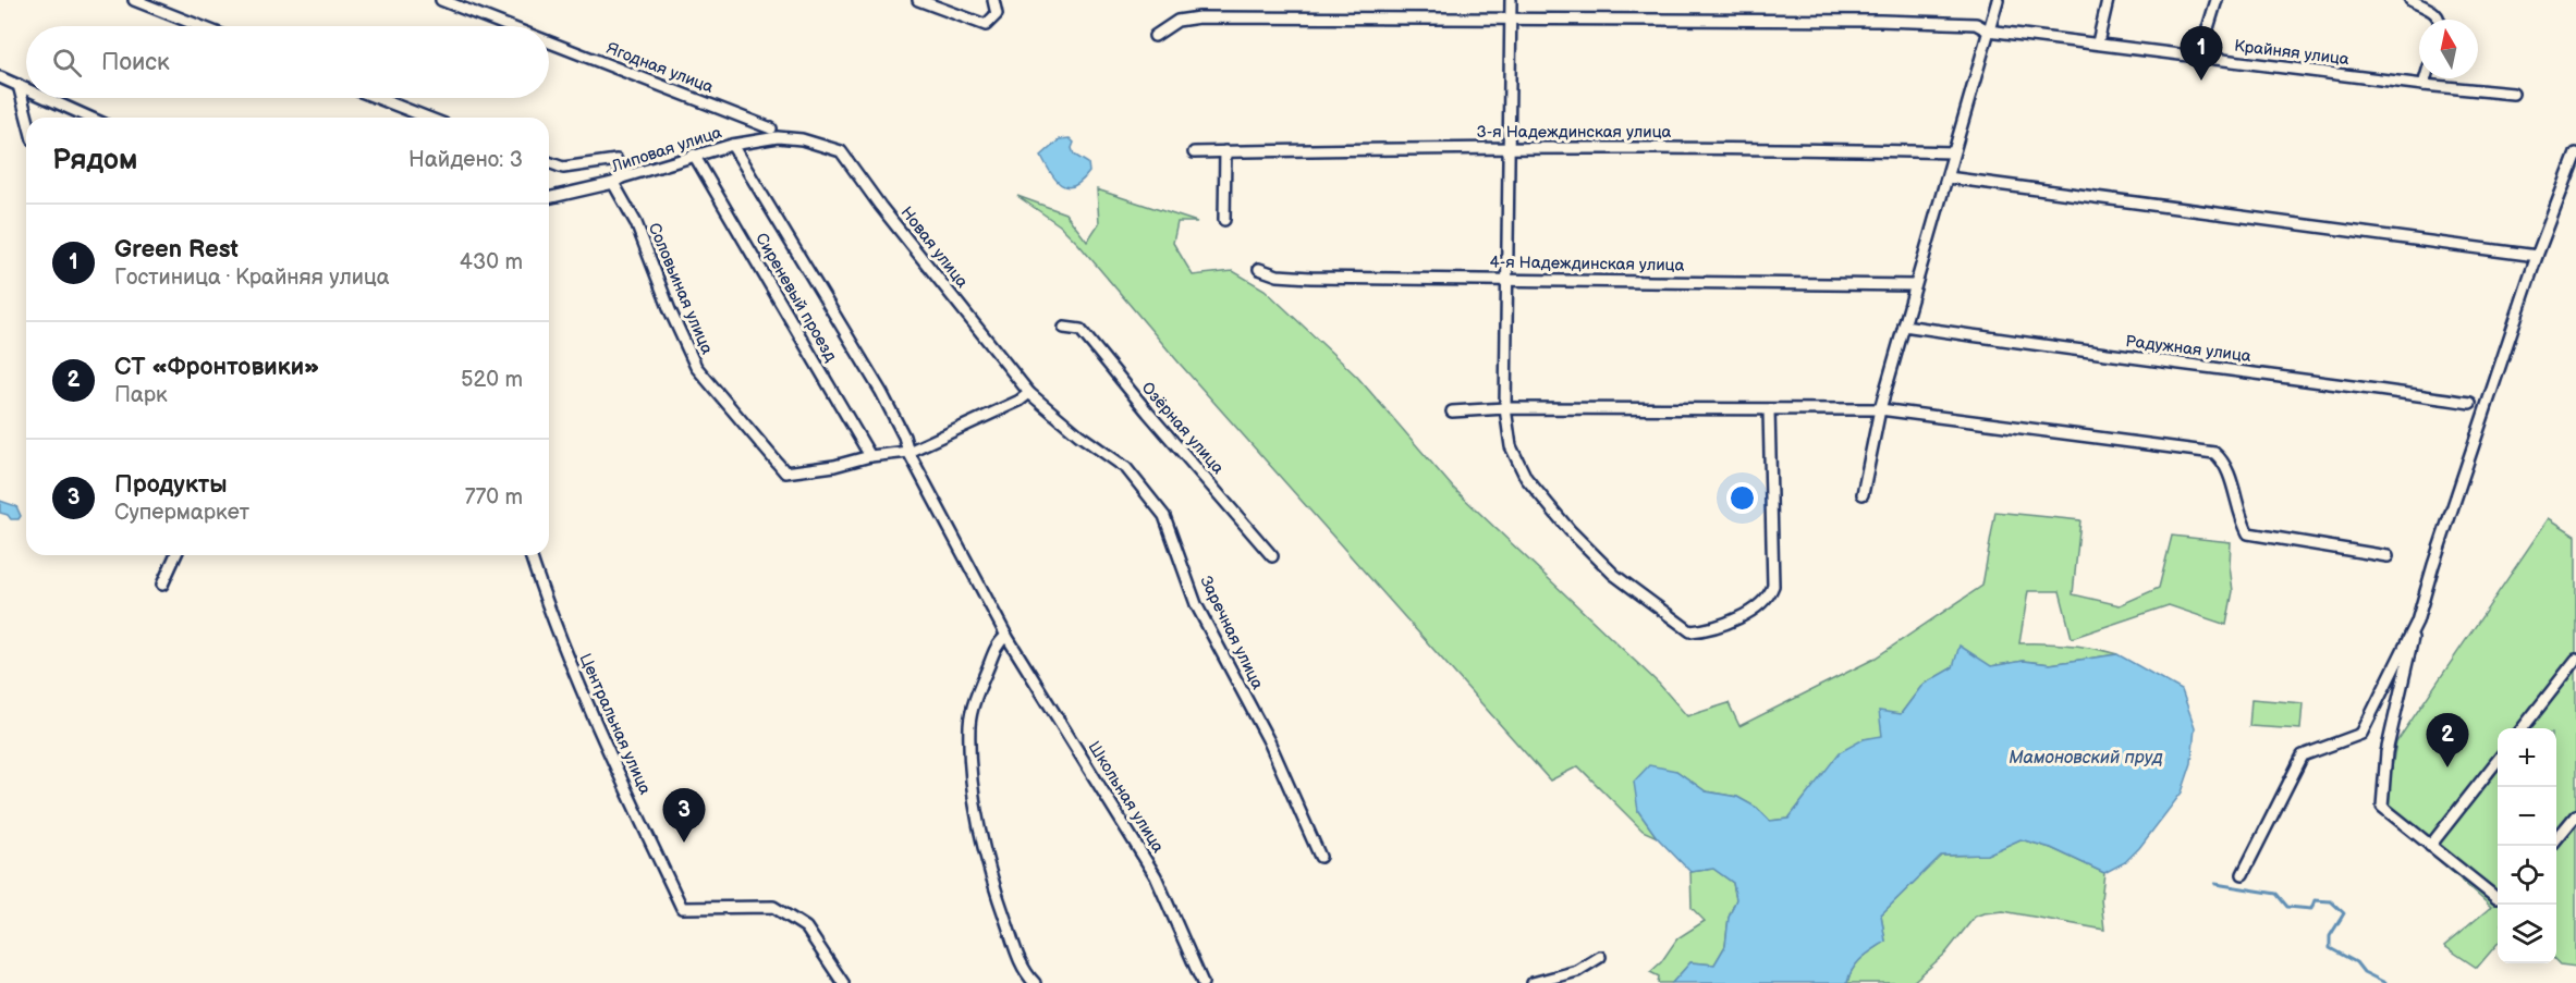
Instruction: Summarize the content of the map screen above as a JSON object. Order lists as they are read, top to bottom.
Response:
{
  "streets": {
    "street": [
      "Крайняя улица",
      "Ягодная улица",
      "3-я Надеждинская улица",
      "Липовая улица",
      "Новая улица",
      "4-я Надеждинская улица",
      "Соловьиная улица",
      "Сиреневый проезд",
      "Радужная улица",
      "Озёрная улица",
      "Заречная улица",
      "Центральная улица",
      "Школьная улица"
    ]
  },
  "crossings": [
    ["Липовая улица", "Новая улица"],
    ["Липовая улица", "Соловьиная улица"],
    ["Липовая улица", "Сиреневый проезд"],
    ["Липовая улица", "Школьная улица"],
    ["Новая улица", "Соловьиная улица"],
    ["Новая улица", "Заречная улица"],
    ["Соловьиная улица", "Сиреневый проезд"],
    ["Соловьиная улица", "Заречная улица"],
    ["Соловьиная улица", "Школьная улица"]
  ],
  "water": ["Мамоновский пруд"],
  "north": "top",
  "page": {
    "pins": ["1", "2", "3"],
    "search": "Поиск",
    "heading": ["Рядом", "Найдено: 3"],
    "list": [
      {
        "mark": "1",
        "name": "Green Rest",
        "note": "Гостиница · Крайняя улица",
        "value": "430 m"
      },
      {
        "mark": "2",
        "name": "СТ «Фронтовики»",
        "note": "Парк",
        "value": "520 m"
      },
      {
        "mark": "3",
        "name": "Продукты",
        "note": "Супермаркет",
        "value": "770 m"
      }
    ],
    "map_buttons": ["+", "−"]
  }
}
